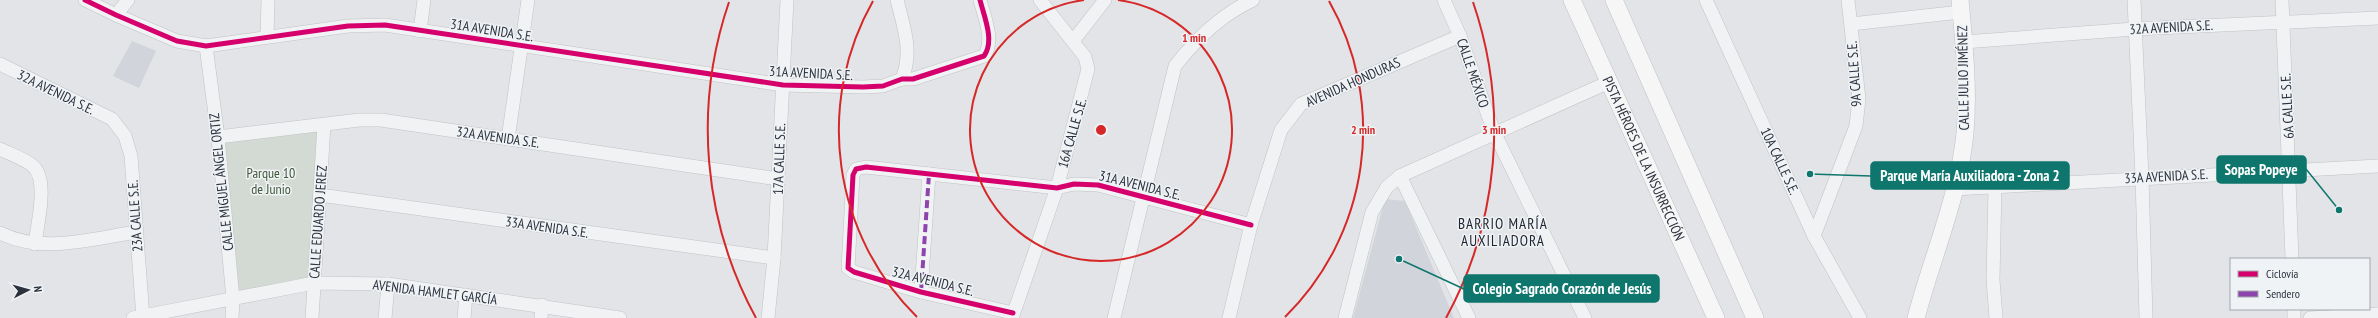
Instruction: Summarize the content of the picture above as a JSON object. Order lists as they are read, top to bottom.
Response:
{
  "streets": {
    "main road": ["CALLE JULIO JIMÉNEZ", "PISTA HÉROES DE LA INSURRECCIÓN"],
    "street": [
      "32A AVENIDA S.E.",
      "31A AVENIDA S.E.",
      "CALLE MÉXICO",
      "9A CALLE S.E.",
      "AVENIDA HONDURAS",
      "6A CALLE S.E.",
      "16A CALLE S.E.",
      "17A CALLE S.E.",
      "10A CALLE S.E.",
      "33A AVENIDA S.E.",
      "CALLE MIGUEL ÁNGEL ORTIZ",
      "23A CALLE S.E.",
      "CALLE EDUARDO JEREZ",
      "AVENIDA HAMLET GARCÍA"
    ]
  },
  "crossings": [
    ["32A AVENIDA S.E.", "31A AVENIDA S.E."],
    ["32A AVENIDA S.E.", "CALLE JULIO JIMÉNEZ"],
    ["32A AVENIDA S.E.", "6A CALLE S.E."],
    ["32A AVENIDA S.E.", "16A CALLE S.E."],
    ["32A AVENIDA S.E.", "17A CALLE S.E."],
    ["32A AVENIDA S.E.", "CALLE MIGUEL ÁNGEL ORTIZ"],
    ["32A AVENIDA S.E.", "23A CALLE S.E."],
    ["32A AVENIDA S.E.", "CALLE EDUARDO JEREZ"],
    ["31A AVENIDA S.E.", "AVENIDA HONDURAS"],
    ["31A AVENIDA S.E.", "16A CALLE S.E."],
    ["31A AVENIDA S.E.", "17A CALLE S.E."],
    ["31A AVENIDA S.E.", "CALLE MIGUEL ÁNGEL ORTIZ"],
    ["CALLE MÉXICO", "AVENIDA HONDURAS"],
    ["9A CALLE S.E.", "10A CALLE S.E."],
    ["CALLE JULIO JIMÉNEZ", "33A AVENIDA S.E."],
    ["6A CALLE S.E.", "33A AVENIDA S.E."],
    ["17A CALLE S.E.", "33A AVENIDA S.E."],
    ["33A AVENIDA S.E.", "CALLE EDUARDO JEREZ"],
    ["CALLE MIGUEL ÁNGEL ORTIZ", "AVENIDA HAMLET GARCÍA"],
    ["23A CALLE S.E.", "AVENIDA HAMLET GARCÍA"],
    ["CALLE EDUARDO JEREZ", "AVENIDA HAMLET GARCÍA"]
  ],
  "districts": ["BARRIO MARÍA AUXILIADORA"],
  "parks": ["Parque 10 de Junio"],
  "places": ["Parque María Auxiliadora - Zona 2", "Sopas Popeye", "Colegio Sagrado Corazón de Jesús"],
  "legend": ["Ciclovía", "Sendero"],
  "north": "right",
  "rings": ["1 min", "2 min", "3 min"]
}
